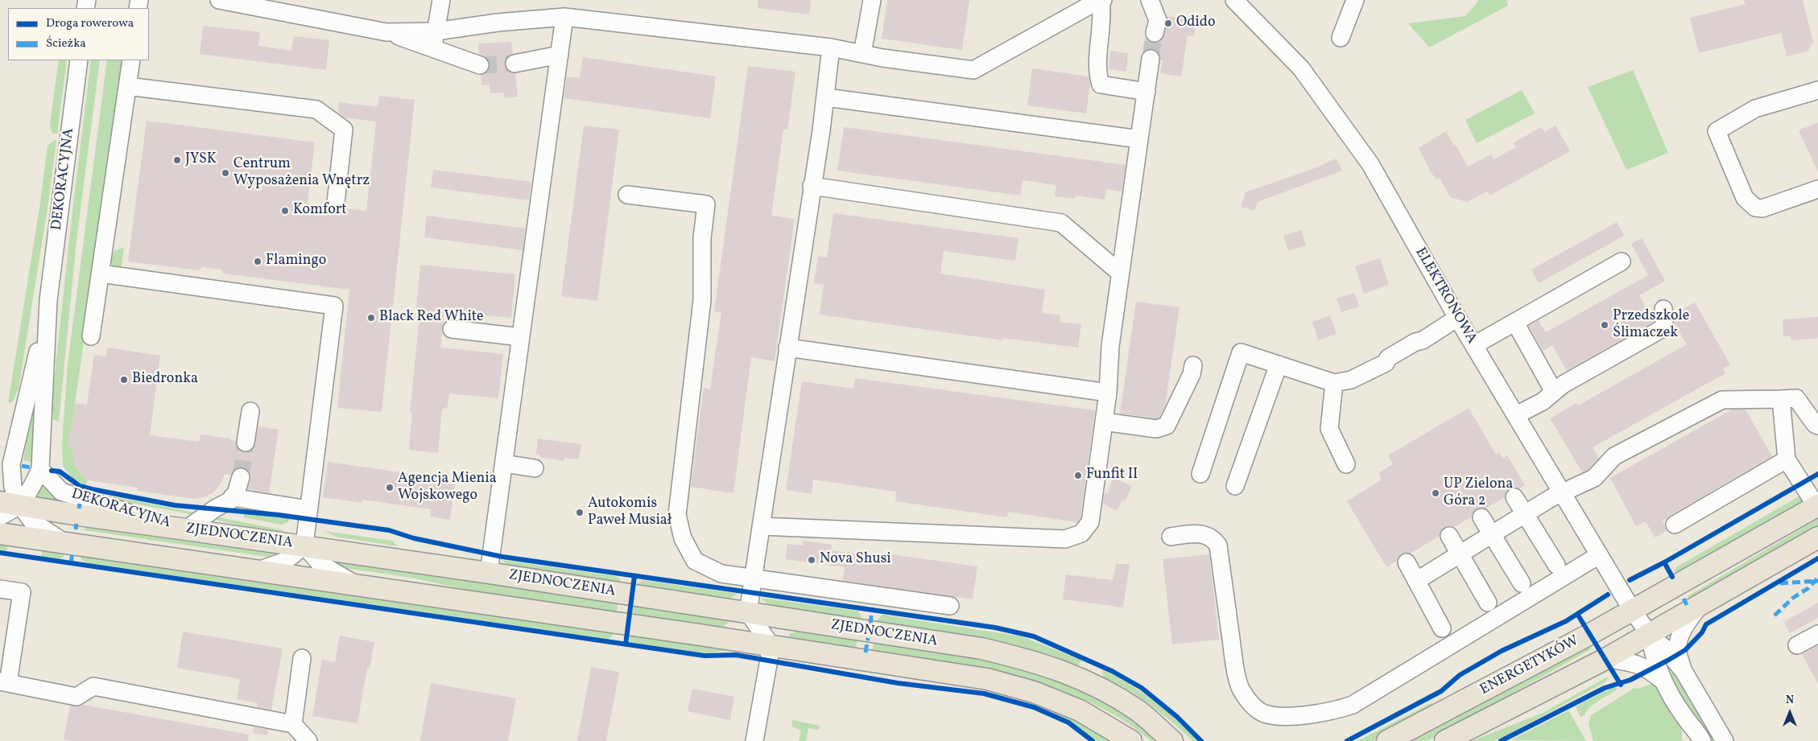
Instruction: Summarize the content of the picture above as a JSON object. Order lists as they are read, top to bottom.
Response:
{
  "streets": {
    "main road": ["ZJEDNOCZENIA", "ENERGETYKÓW"],
    "street": ["DEKORACYJNA", "ELEKTRONOWA"]
  },
  "crossings": [
    ["DEKORACYJNA", "ZJEDNOCZENIA"],
    ["ELEKTRONOWA", "ENERGETYKÓW"]
  ],
  "places": [
    "Odido",
    "JYSK",
    "Centrum Wyposażenia Wnętrz",
    "Komfort",
    "Flamingo",
    "Black Red White",
    "Przedszkole Ślimaczek",
    "Biedronka",
    "Funfit II",
    "Agencja Mienia Wojskowego",
    "UP Zielona Góra 2",
    "Autokomis Paweł Musiał",
    "Nova Shusi"
  ],
  "legend": ["Droga rowerowa", "Ścieżka"],
  "north": "top"
}
